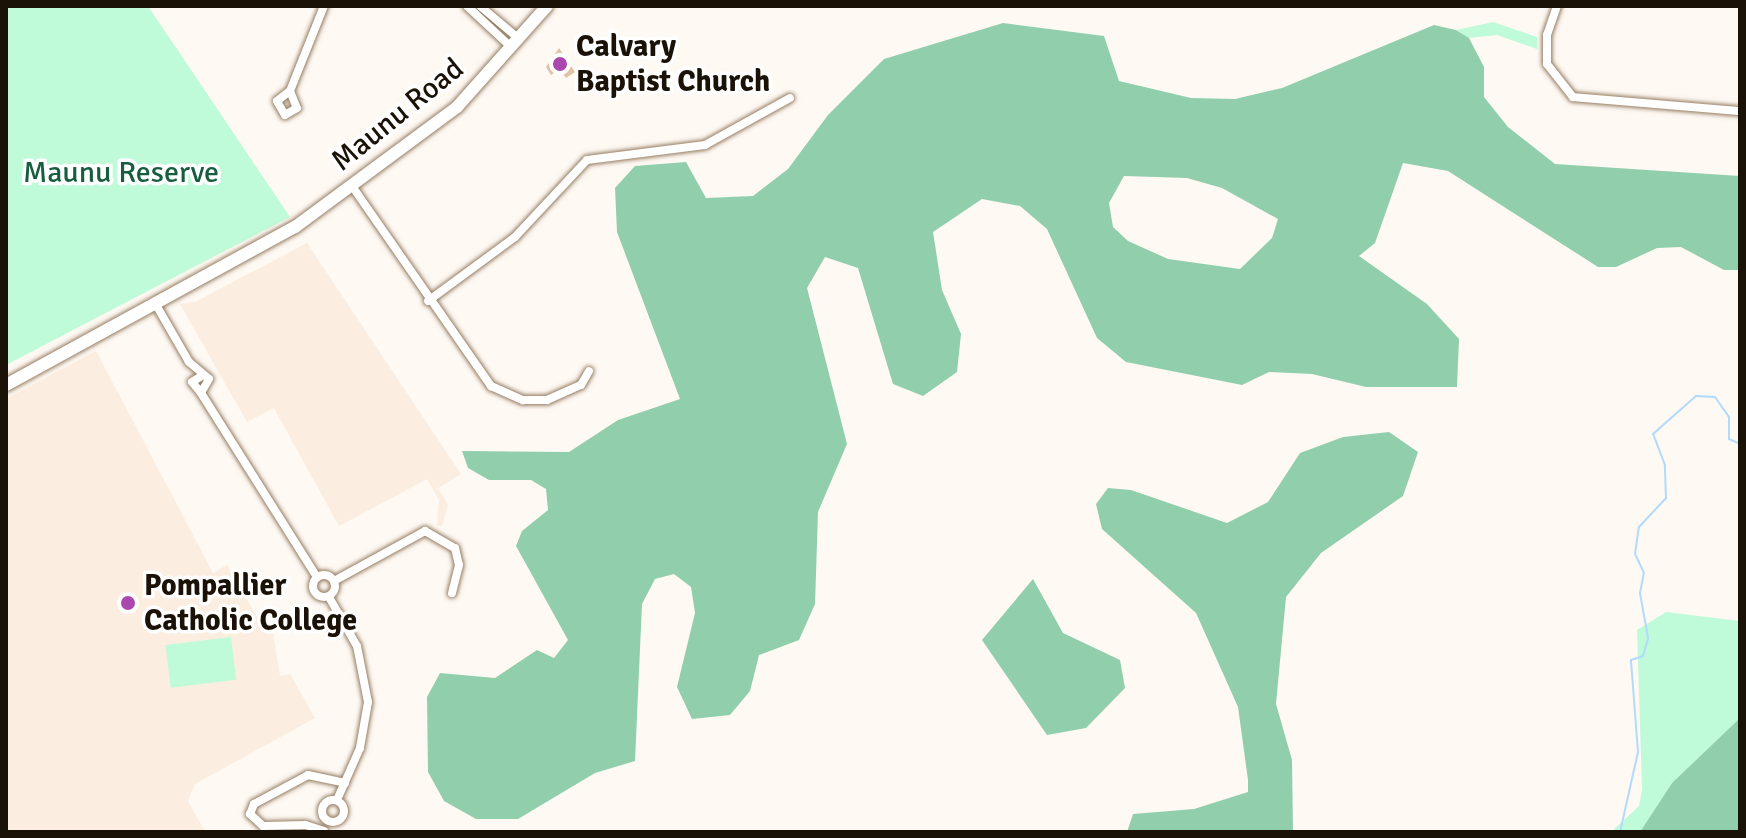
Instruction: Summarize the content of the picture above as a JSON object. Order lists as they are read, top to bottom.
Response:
{
  "streets": {
    "main road": ["Maunu Road"]
  },
  "parks": ["Maunu Reserve"],
  "places": ["Calvary Baptist Church", "Pompallier Catholic College"]
}
